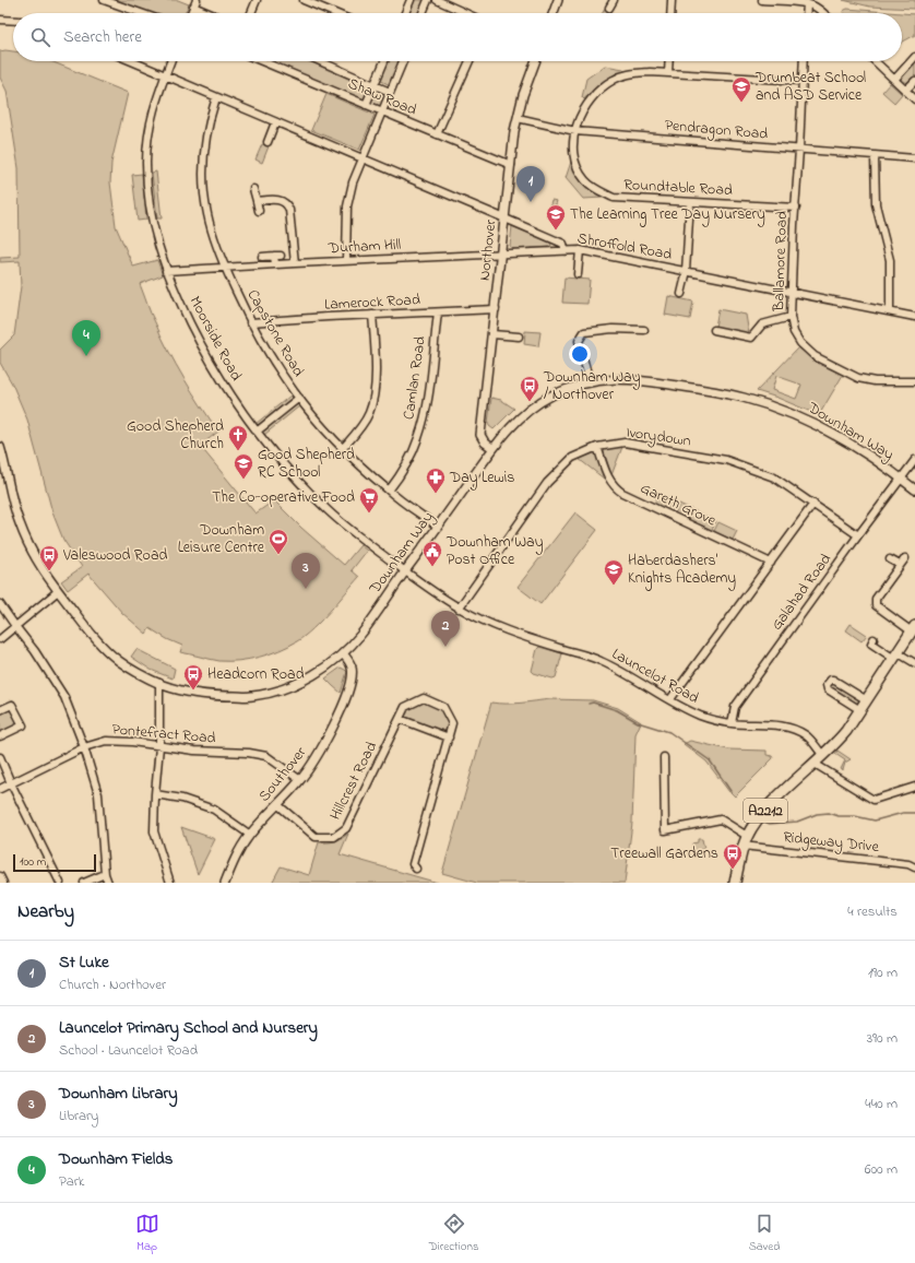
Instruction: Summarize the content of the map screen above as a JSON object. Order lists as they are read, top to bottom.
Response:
{
  "streets": {
    "main road": ["A2212"],
    "street": [
      "Shaw Road",
      "Pendragon Road",
      "Roundtable Road",
      "Durham Hill",
      "Shroffold Road",
      "Northover",
      "Ballamore Road",
      "Lamerock Road",
      "Capstone Road",
      "Moorside Road",
      "Camlan Road",
      "Downham Way",
      "Ivorydown",
      "Gareth Grove",
      "Galahad Road",
      "Launcelot Road",
      "Pontefract Road",
      "Southover",
      "Hillcrest Road",
      "Ridgeway Drive"
    ]
  },
  "crossings": [
    ["Shaw Road", "Northover"],
    ["Pendragon Road", "Roundtable Road"],
    ["Pendragon Road", "Northover"],
    ["Pendragon Road", "Ballamore Road"],
    ["Roundtable Road", "Ballamore Road"],
    ["Durham Hill", "Shroffold Road"],
    ["Durham Hill", "Northover"],
    ["Durham Hill", "Capstone Road"],
    ["Durham Hill", "Moorside Road"],
    ["Shroffold Road", "Northover"],
    ["Shroffold Road", "Ballamore Road"],
    ["Shroffold Road", "Capstone Road"],
    ["Shroffold Road", "Moorside Road"],
    ["Northover", "Lamerock Road"],
    ["Northover", "Downham Way"],
    ["Lamerock Road", "Capstone Road"],
    ["Lamerock Road", "Camlan Road"],
    ["Capstone Road", "Camlan Road"],
    ["Capstone Road", "Downham Way"],
    ["Moorside Road", "Downham Way"],
    ["Moorside Road", "Launcelot Road"],
    ["Downham Way", "Galahad Road"],
    ["Downham Way", "Launcelot Road"],
    ["Downham Way", "Southover"],
    ["Ivorydown", "Gareth Grove"],
    ["Ivorydown", "Galahad Road"],
    ["Ivorydown", "Launcelot Road"],
    ["Galahad Road", "Launcelot Road"],
    ["Launcelot Road", "A2212"],
    ["Pontefract Road", "Southover"],
    ["Southover", "Hillcrest Road"],
    ["A2212", "Ridgeway Drive"]
  ],
  "places": {
    "school or university": [
      "Drumbeat School and ASD Service",
      "The Learning Tree Day Nursery",
      "Good Shepherd RC School",
      "Haberdashers' Knights Academy"
    ],
    "bus stop": [
      "Downham Way / Northover",
      "Valeswood Road",
      "Headcorn Road",
      "Treewall Gardens"
    ],
    "church": ["Good Shepherd Church"],
    "pharmacy": ["Day Lewis"],
    "supermarket": ["The Co-operative Food"],
    "sports": ["Downham Leisure Centre"],
    "public building": ["Downham Way Post Office"]
  },
  "scale_bar": "100 m",
  "page": {
    "search": "Search here",
    "pins": [
      "1",
      "4",
      "3",
      "2"
    ],
    "scale": "100 m",
    "heading": ["Nearby", "4 results"],
    "list": [
      {
        "mark": "1",
        "name": "St Luke",
        "note": "Church · Northover",
        "value": "190 m"
      },
      {
        "mark": "2",
        "name": "Launcelot Primary School and Nursery",
        "note": "School · Launcelot Road",
        "value": "390 m"
      },
      {
        "mark": "3",
        "name": "Downham Library",
        "note": "Library",
        "value": "440 m"
      },
      {
        "mark": "4",
        "name": "Downham Fields",
        "note": "Park",
        "value": "600 m"
      }
    ],
    "nav": ["Map", "Directions", "Saved"]
  }
}
